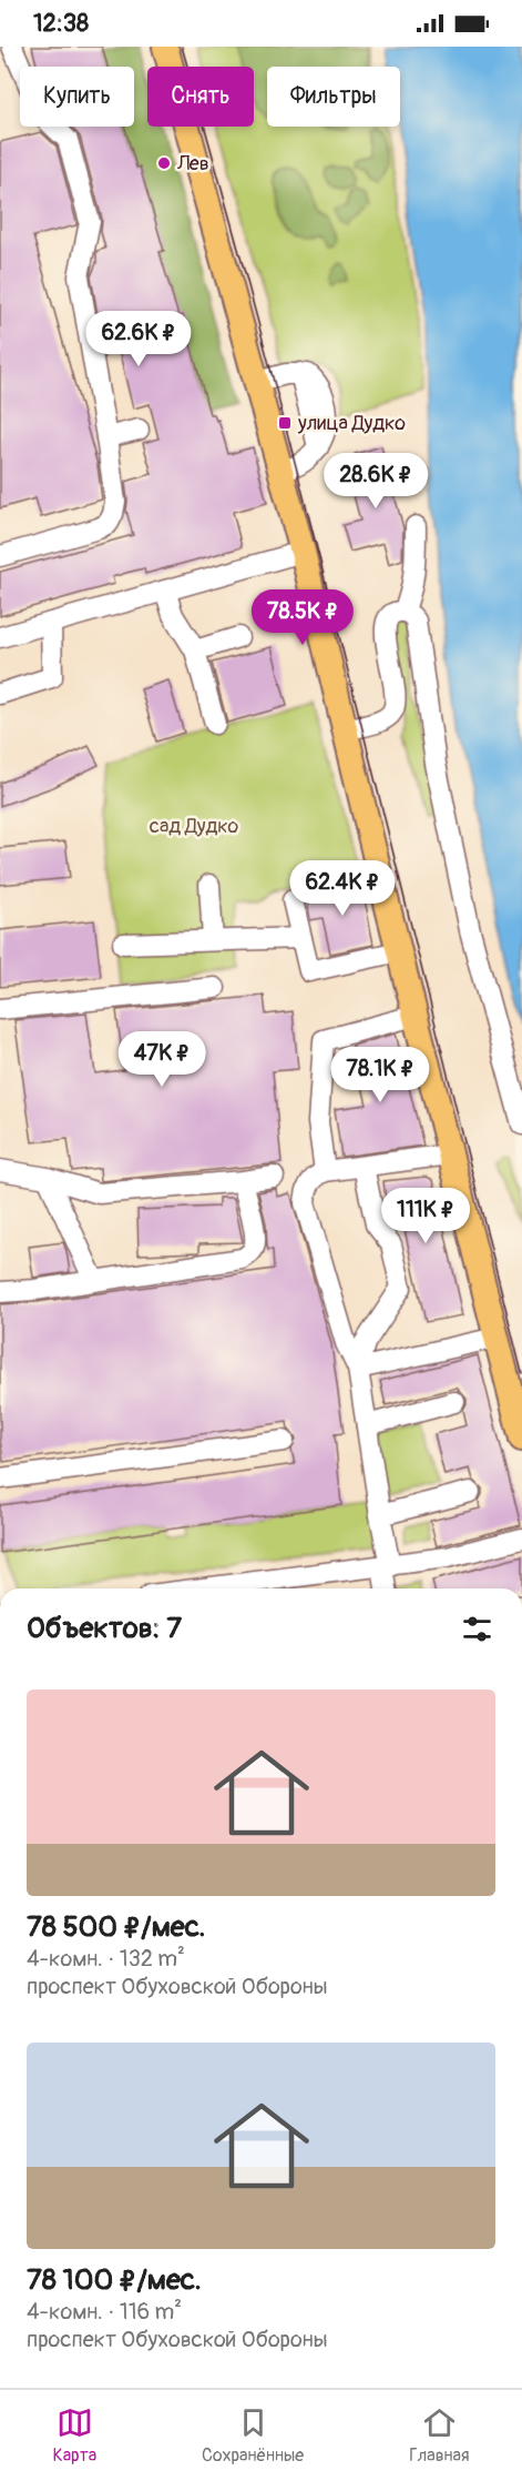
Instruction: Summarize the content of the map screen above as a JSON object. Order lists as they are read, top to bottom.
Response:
{
  "parks": ["сад Дудко"],
  "places": {
    "other": ["Лев"],
    "transit": ["улица Дудко"]
  },
  "page": {
    "status": "12:38",
    "chip": ["Купить", "Снять", "Фильтры"],
    "price": [
      "62.6K ₽",
      "28.6K ₽",
      "78.5K ₽",
      "62.4K ₽",
      "47K ₽",
      "78.1K ₽",
      "111K ₽"
    ],
    "heading": "Объектов: 7",
    "list": [
      {
        "name": "78 500 ₽/мес.",
        "note": "4-комн. · 132 m² · проспект Обуховской Обороны"
      },
      {
        "name": "78 100 ₽/мес.",
        "note": "4-комн. · 116 m² · проспект Обуховской Обороны"
      }
    ],
    "tabs": ["Карта", "Сохранённые", "Главная"]
  }
}
